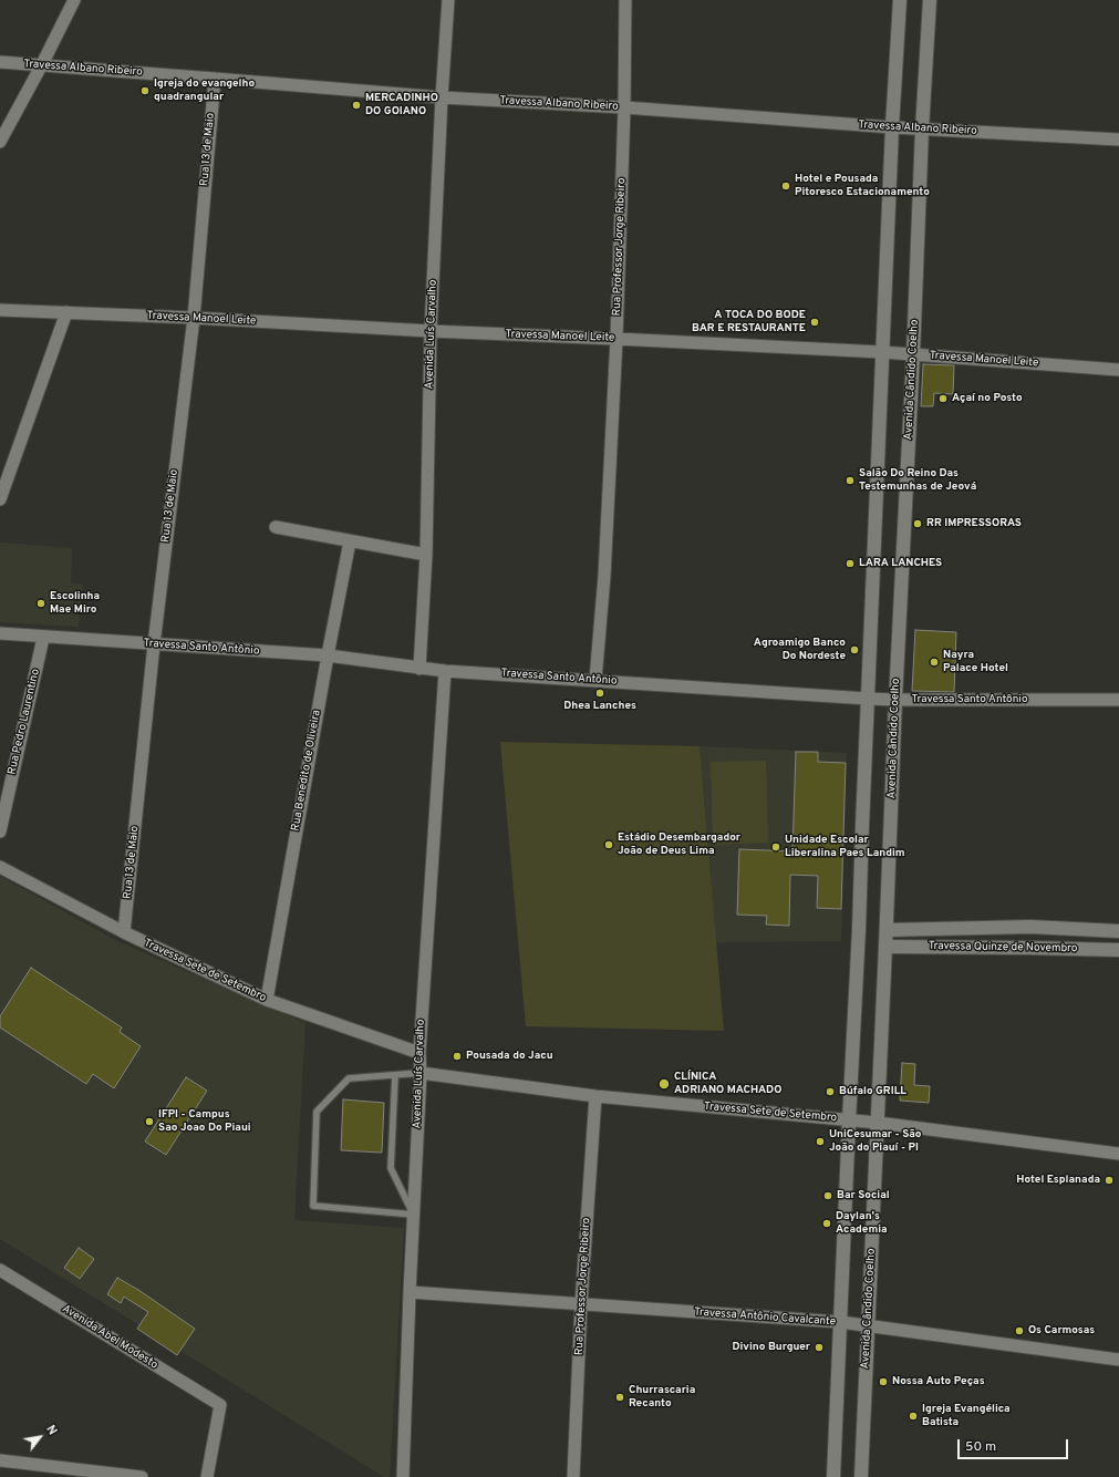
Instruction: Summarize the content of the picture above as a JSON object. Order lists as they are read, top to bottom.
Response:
{
  "streets": {
    "main road": ["Avenida Cândido Coelho", "Travessa Quinze de Novembro"],
    "street": [
      "Travessa Albano Ribeiro",
      "Rua 13 de Maio",
      "Rua Professor Jorge Ribeiro",
      "Travessa Manoel Leite",
      "Avenida Luís Carvalho",
      "Travessa Santo Antônio",
      "Rua Pedro Laurentino",
      "Rua Benedito de Oliveira",
      "Travessa Sete de Setembro",
      "Travessa Antônio Cavalcante",
      "Avenida Abel Modesto"
    ]
  },
  "crossings": [
    ["Travessa Albano Ribeiro", "Rua 13 de Maio"],
    ["Travessa Albano Ribeiro", "Rua Professor Jorge Ribeiro"],
    ["Travessa Albano Ribeiro", "Avenida Luís Carvalho"],
    ["Travessa Albano Ribeiro", "Avenida Cândido Coelho"],
    ["Rua 13 de Maio", "Travessa Manoel Leite"],
    ["Rua 13 de Maio", "Travessa Santo Antônio"],
    ["Rua 13 de Maio", "Travessa Sete de Setembro"],
    ["Rua Professor Jorge Ribeiro", "Travessa Manoel Leite"],
    ["Rua Professor Jorge Ribeiro", "Travessa Santo Antônio"],
    ["Rua Professor Jorge Ribeiro", "Travessa Sete de Setembro"],
    ["Rua Professor Jorge Ribeiro", "Travessa Antônio Cavalcante"],
    ["Travessa Manoel Leite", "Avenida Luís Carvalho"],
    ["Travessa Manoel Leite", "Avenida Cândido Coelho"],
    ["Avenida Luís Carvalho", "Travessa Santo Antônio"],
    ["Avenida Luís Carvalho", "Travessa Sete de Setembro"],
    ["Avenida Luís Carvalho", "Travessa Antônio Cavalcante"],
    ["Avenida Cândido Coelho", "Travessa Santo Antônio"],
    ["Avenida Cândido Coelho", "Travessa Quinze de Novembro"],
    ["Avenida Cândido Coelho", "Travessa Sete de Setembro"],
    ["Avenida Cândido Coelho", "Travessa Antônio Cavalcante"],
    ["Travessa Santo Antônio", "Rua Pedro Laurentino"],
    ["Travessa Santo Antônio", "Rua Benedito de Oliveira"],
    ["Rua Benedito de Oliveira", "Travessa Sete de Setembro"]
  ],
  "places": [
    "Igreja do evangelho quadrangular",
    "MERCADINHO DO GOIANO",
    "Hotel e Pousada Pitoresco Estacionamento",
    "A TOCA DO BODE BAR E RESTAURANTE",
    "Açaí no Posto",
    "Salão Do Reino Das Testemunhas de Jeová",
    "RR IMPRESSORAS",
    "LARA LANCHES",
    "Escolinha Mae Miro",
    "Agroamigo Banco Do Nordeste",
    "Nayra Palace Hotel",
    "Dhea Lanches",
    "Estádio Desembargador João de Deus Lima",
    "Unidade Escolar Liberalina Paes Landim",
    "Pousada do Jacu",
    "CLÍNICA ADRIANO MACHADO",
    "Búfalo GRILL",
    "IFPI - Campus Sao Joao Do Piaui",
    "UniCesumar - São João do Piauí - PI",
    "Hotel Esplanada",
    "Bar Social",
    "Daylan's Academia",
    "Os Carmosas",
    "Divino Burguer",
    "Nossa Auto Peças",
    "Churrascaria Recanto",
    "Igreja Evangélica Batista"
  ],
  "scale_bar": "50 m",
  "north": "top right"
}
